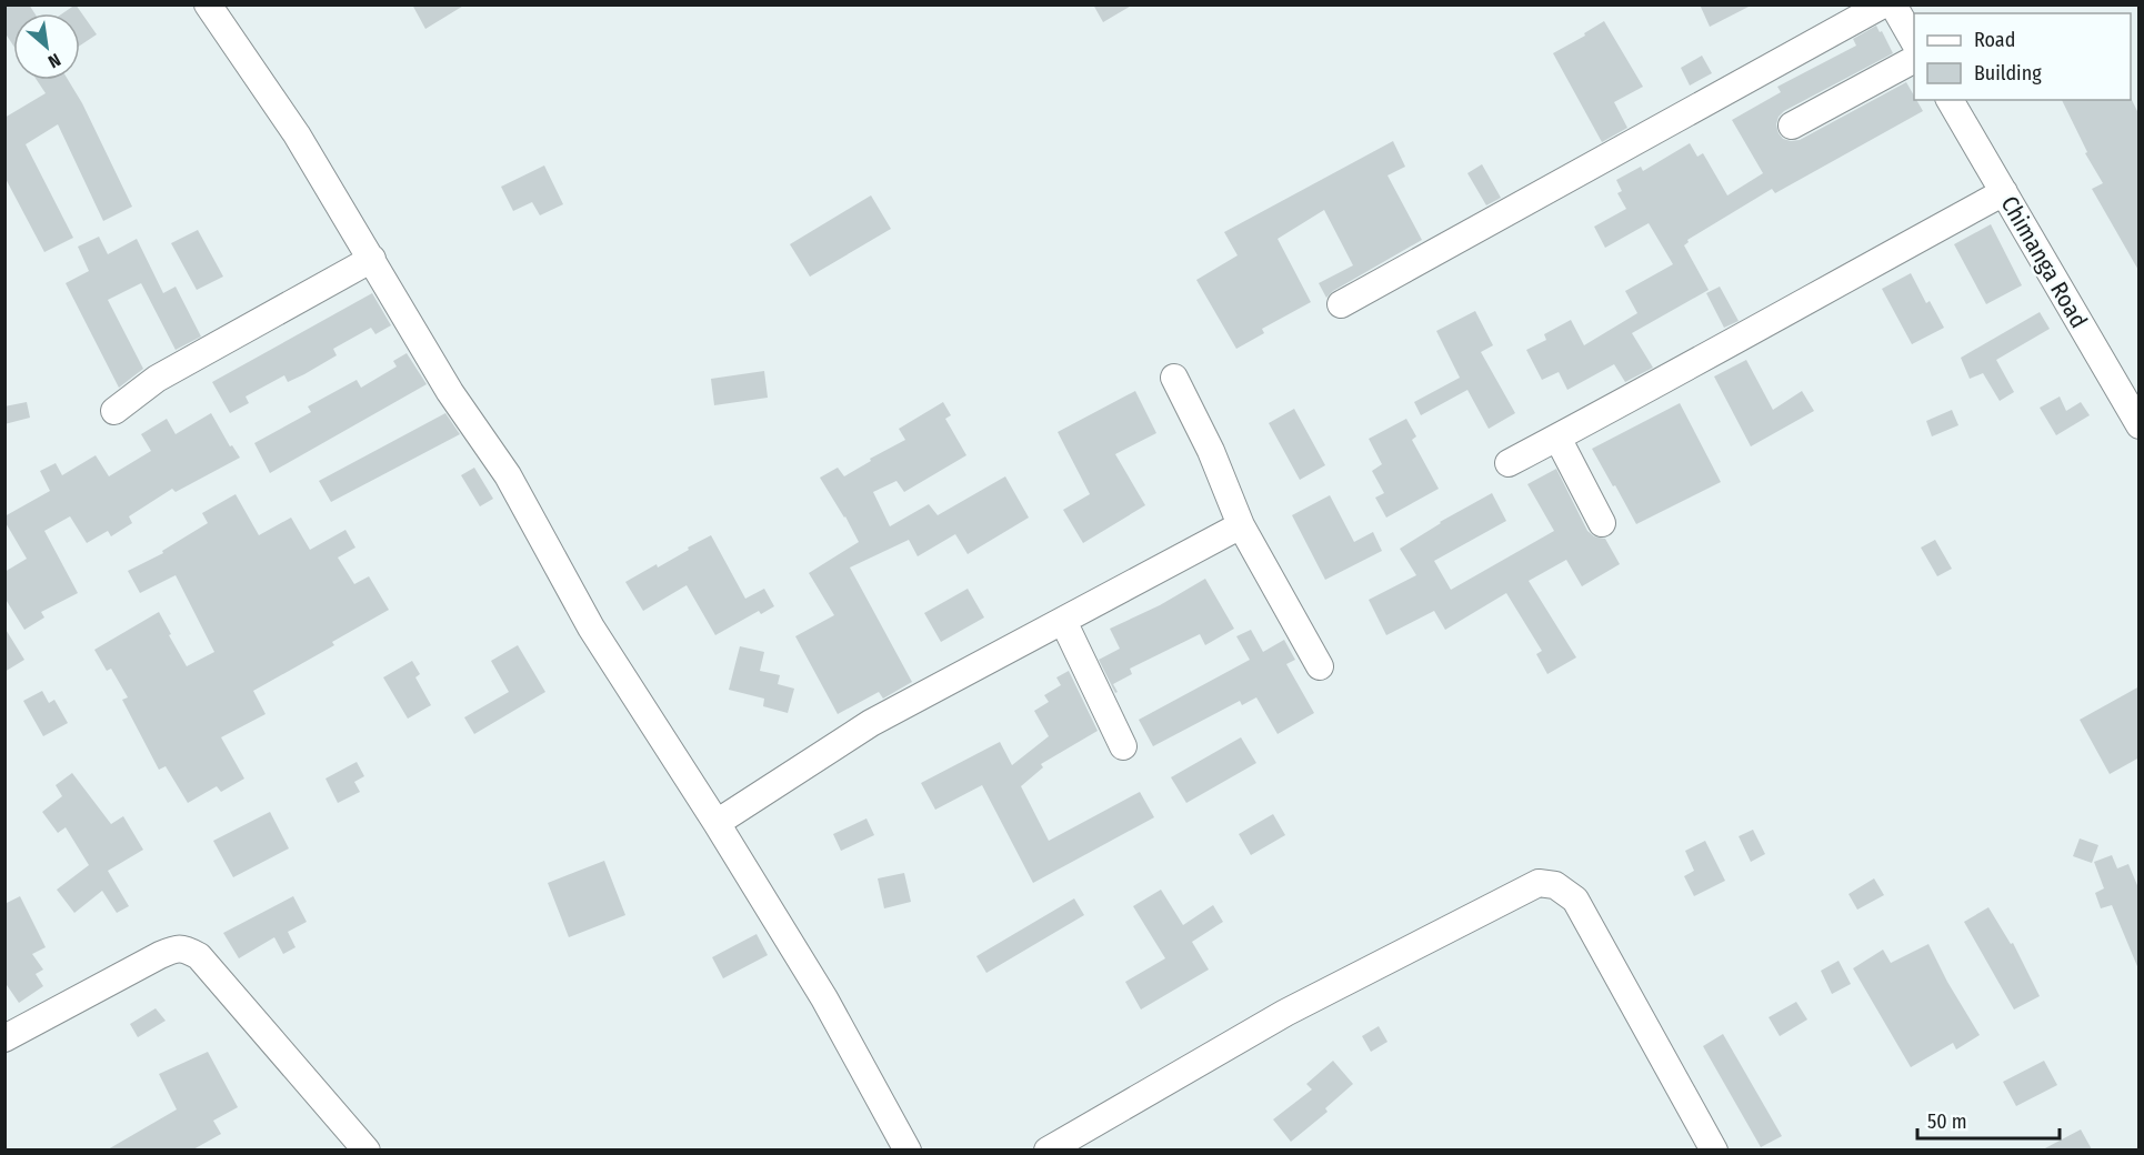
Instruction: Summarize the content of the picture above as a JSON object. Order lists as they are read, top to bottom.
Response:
{
  "streets": {
    "street": ["Chimanga Road"]
  },
  "legend": ["Road", "Building"],
  "scale_bar": "50 m",
  "north": "bottom right"
}
